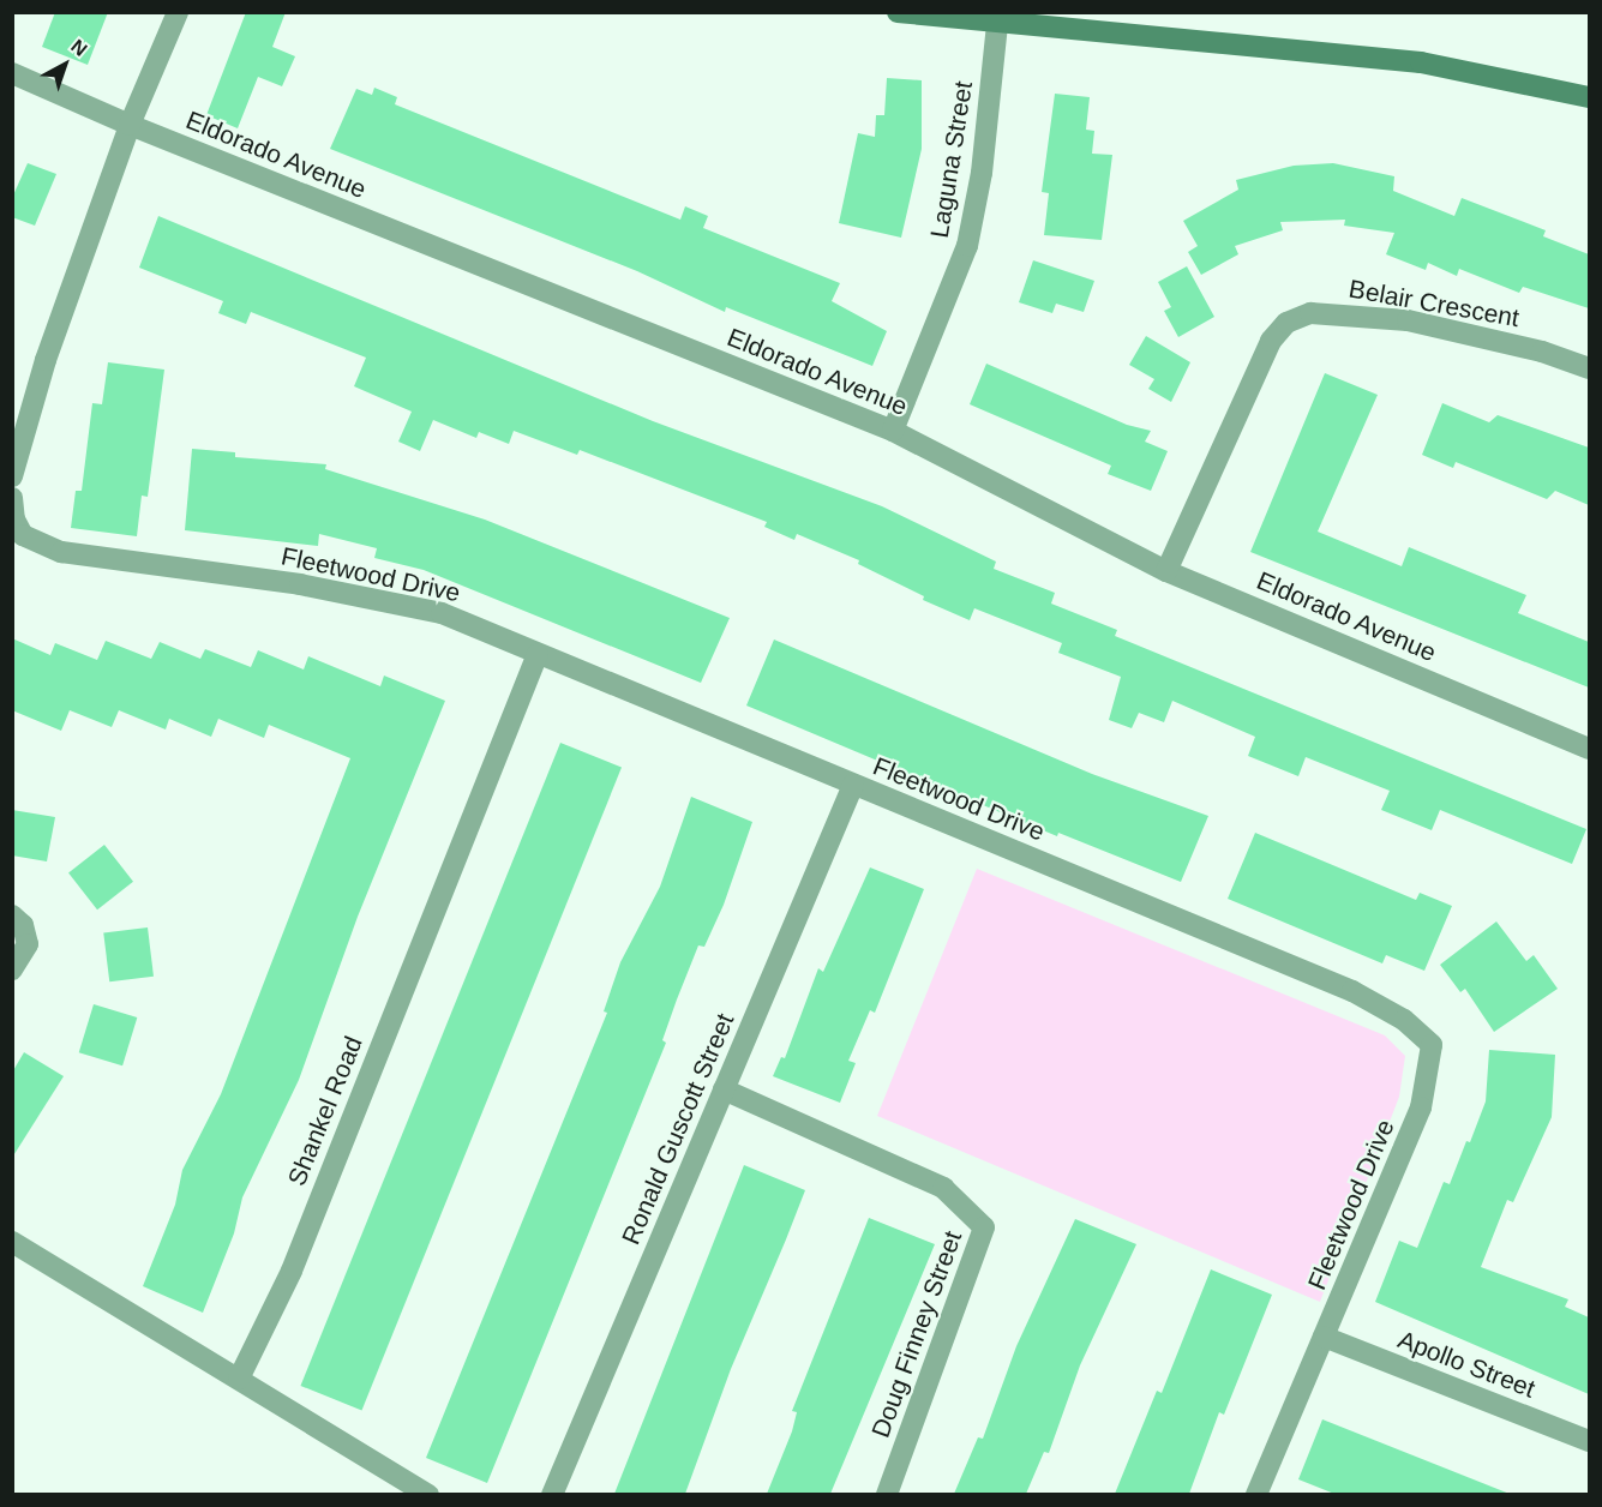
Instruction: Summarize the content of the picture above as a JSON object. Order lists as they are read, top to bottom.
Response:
{
  "streets": {
    "street": [
      "Eldorado Avenue",
      "Laguna Street",
      "Belair Crescent",
      "Fleetwood Drive",
      "Shankel Road",
      "Ronald Guscott Street",
      "Doug Finney Street",
      "Apollo Street"
    ]
  },
  "crossings": [
    ["Eldorado Avenue", "Laguna Street"],
    ["Eldorado Avenue", "Belair Crescent"],
    ["Fleetwood Drive", "Shankel Road"],
    ["Fleetwood Drive", "Ronald Guscott Street"],
    ["Fleetwood Drive", "Apollo Street"],
    ["Ronald Guscott Street", "Doug Finney Street"]
  ],
  "north": "top right"
}
